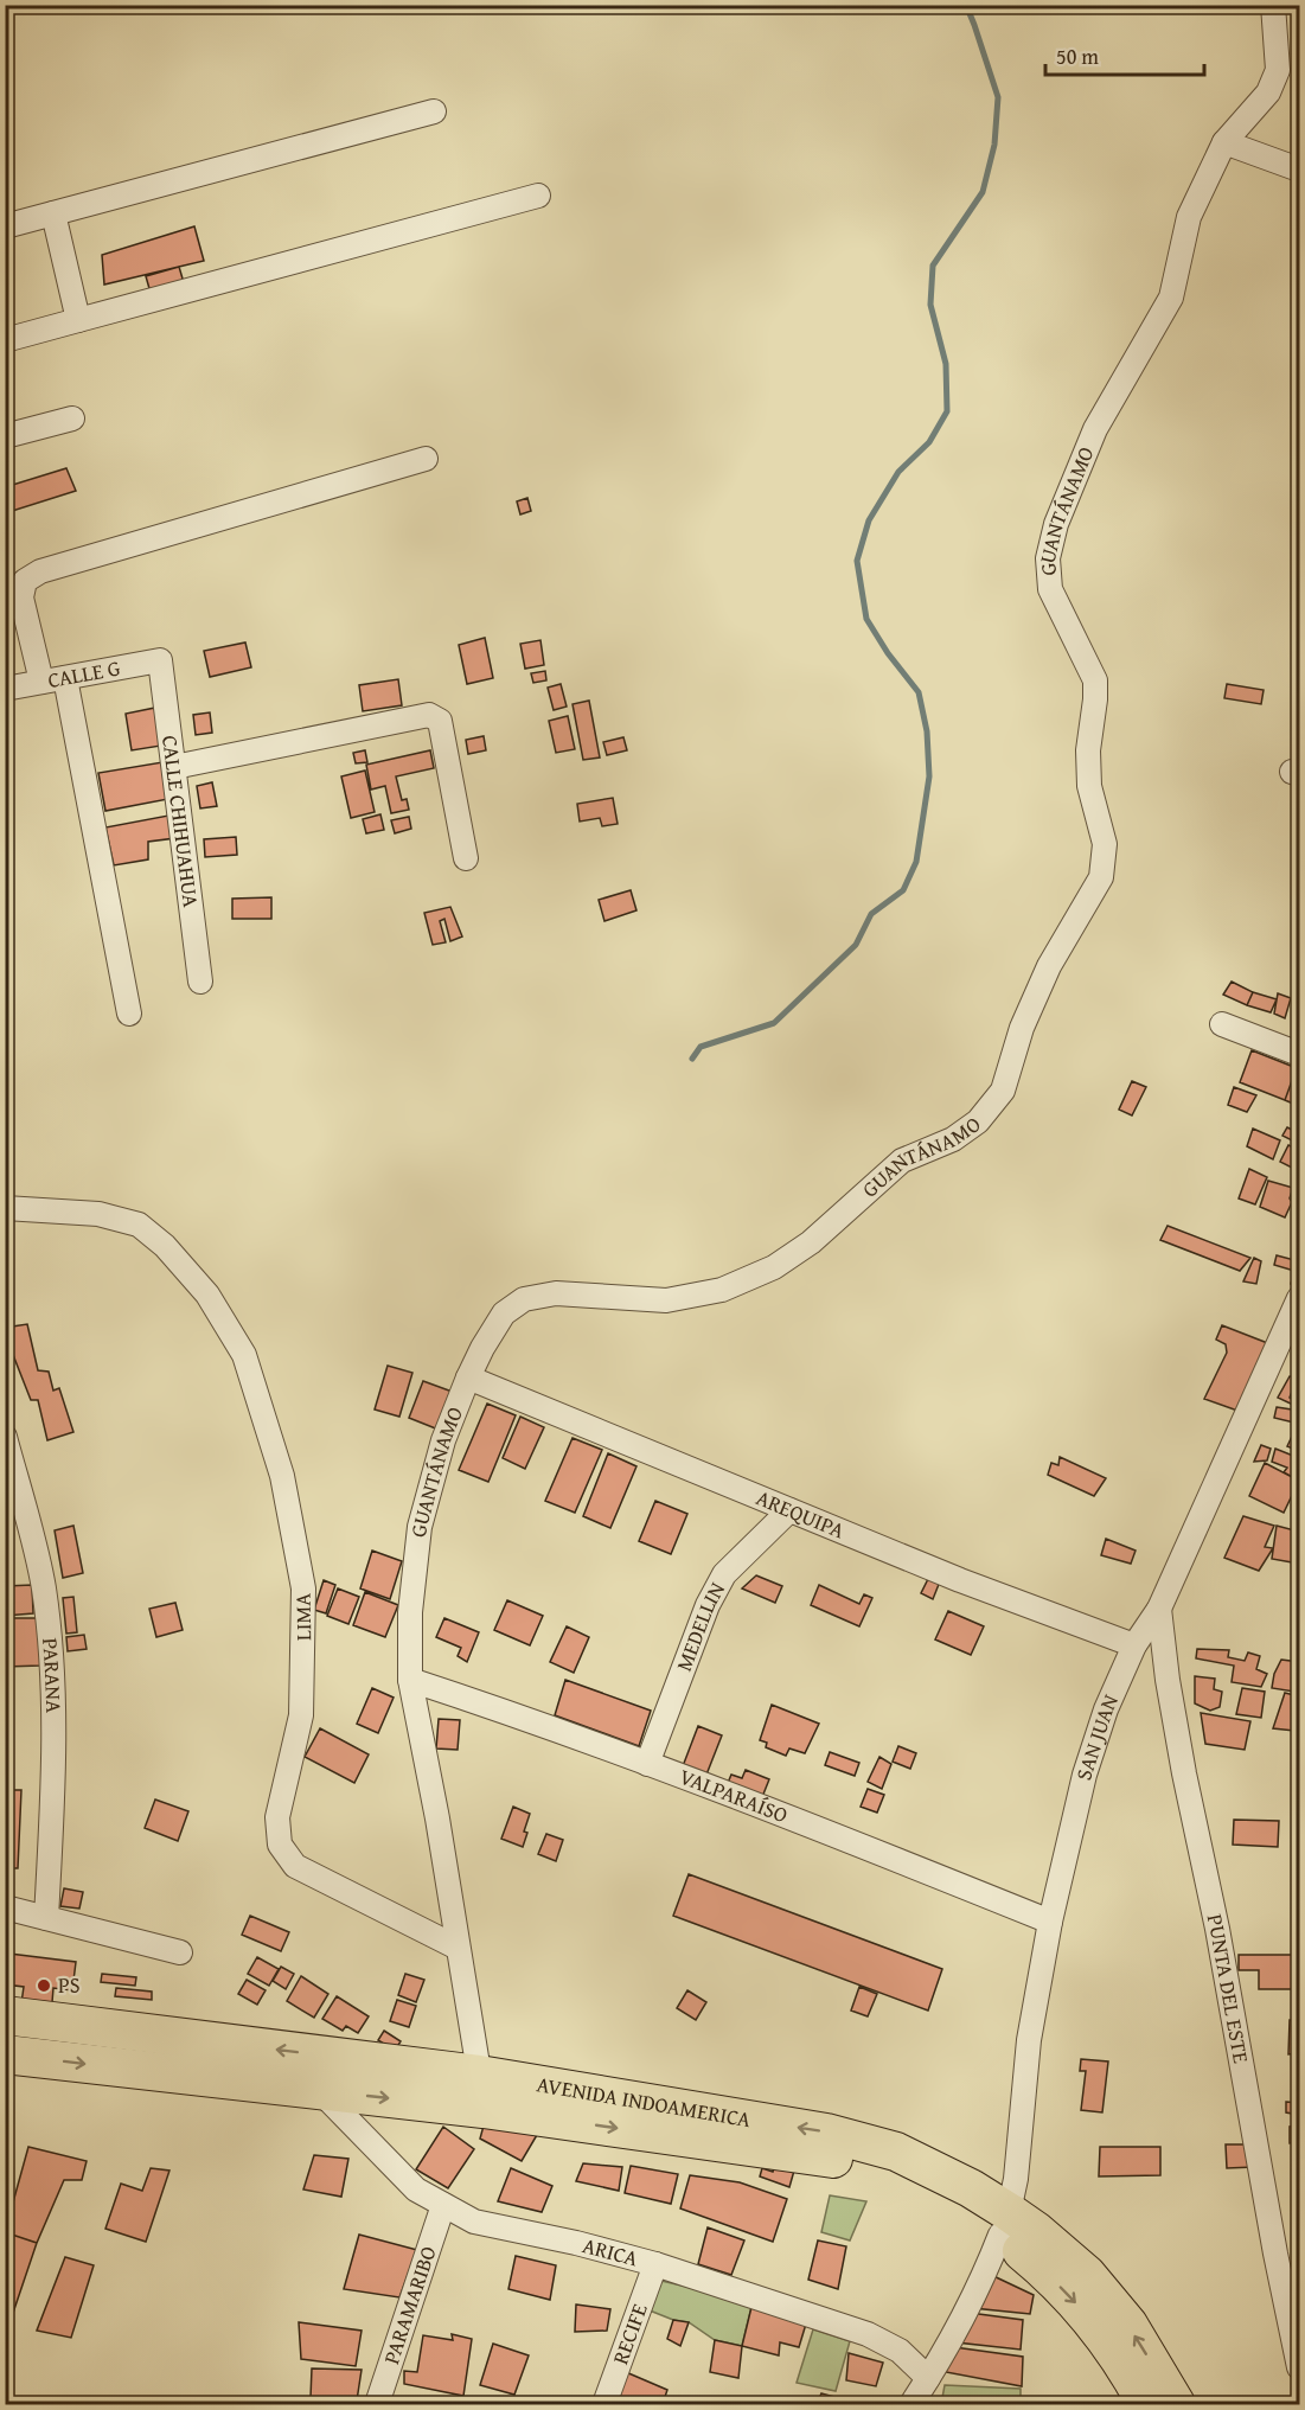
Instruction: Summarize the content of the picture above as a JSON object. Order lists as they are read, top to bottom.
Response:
{
  "streets": {
    "main road": ["AVENIDA INDOAMERICA"],
    "street": [
      "GUANTÁNAMO",
      "CALLE G",
      "CALLE CHIHUAHUA",
      "AREQUIPA",
      "LIMA",
      "MEDELLIN",
      "PARANA",
      "SAN JUAN",
      "VALPARAÍSO",
      "PUNTA DEL ESTE",
      "ARICA",
      "PARAMARIBO",
      "RECIFE"
    ]
  },
  "crossings": [
    ["GUANTÁNAMO", "AREQUIPA"],
    ["GUANTÁNAMO", "LIMA"],
    ["GUANTÁNAMO", "VALPARAÍSO"],
    ["GUANTÁNAMO", "AVENIDA INDOAMERICA"],
    ["CALLE G", "CALLE CHIHUAHUA"],
    ["AREQUIPA", "MEDELLIN"],
    ["AREQUIPA", "SAN JUAN"],
    ["MEDELLIN", "VALPARAÍSO"],
    ["SAN JUAN", "VALPARAÍSO"],
    ["SAN JUAN", "PUNTA DEL ESTE"],
    ["SAN JUAN", "AVENIDA INDOAMERICA"],
    ["SAN JUAN", "ARICA"],
    ["AVENIDA INDOAMERICA", "ARICA"],
    ["ARICA", "PARAMARIBO"],
    ["ARICA", "RECIFE"]
  ],
  "places": ["PS"],
  "scale_bar": "50 m"
}
